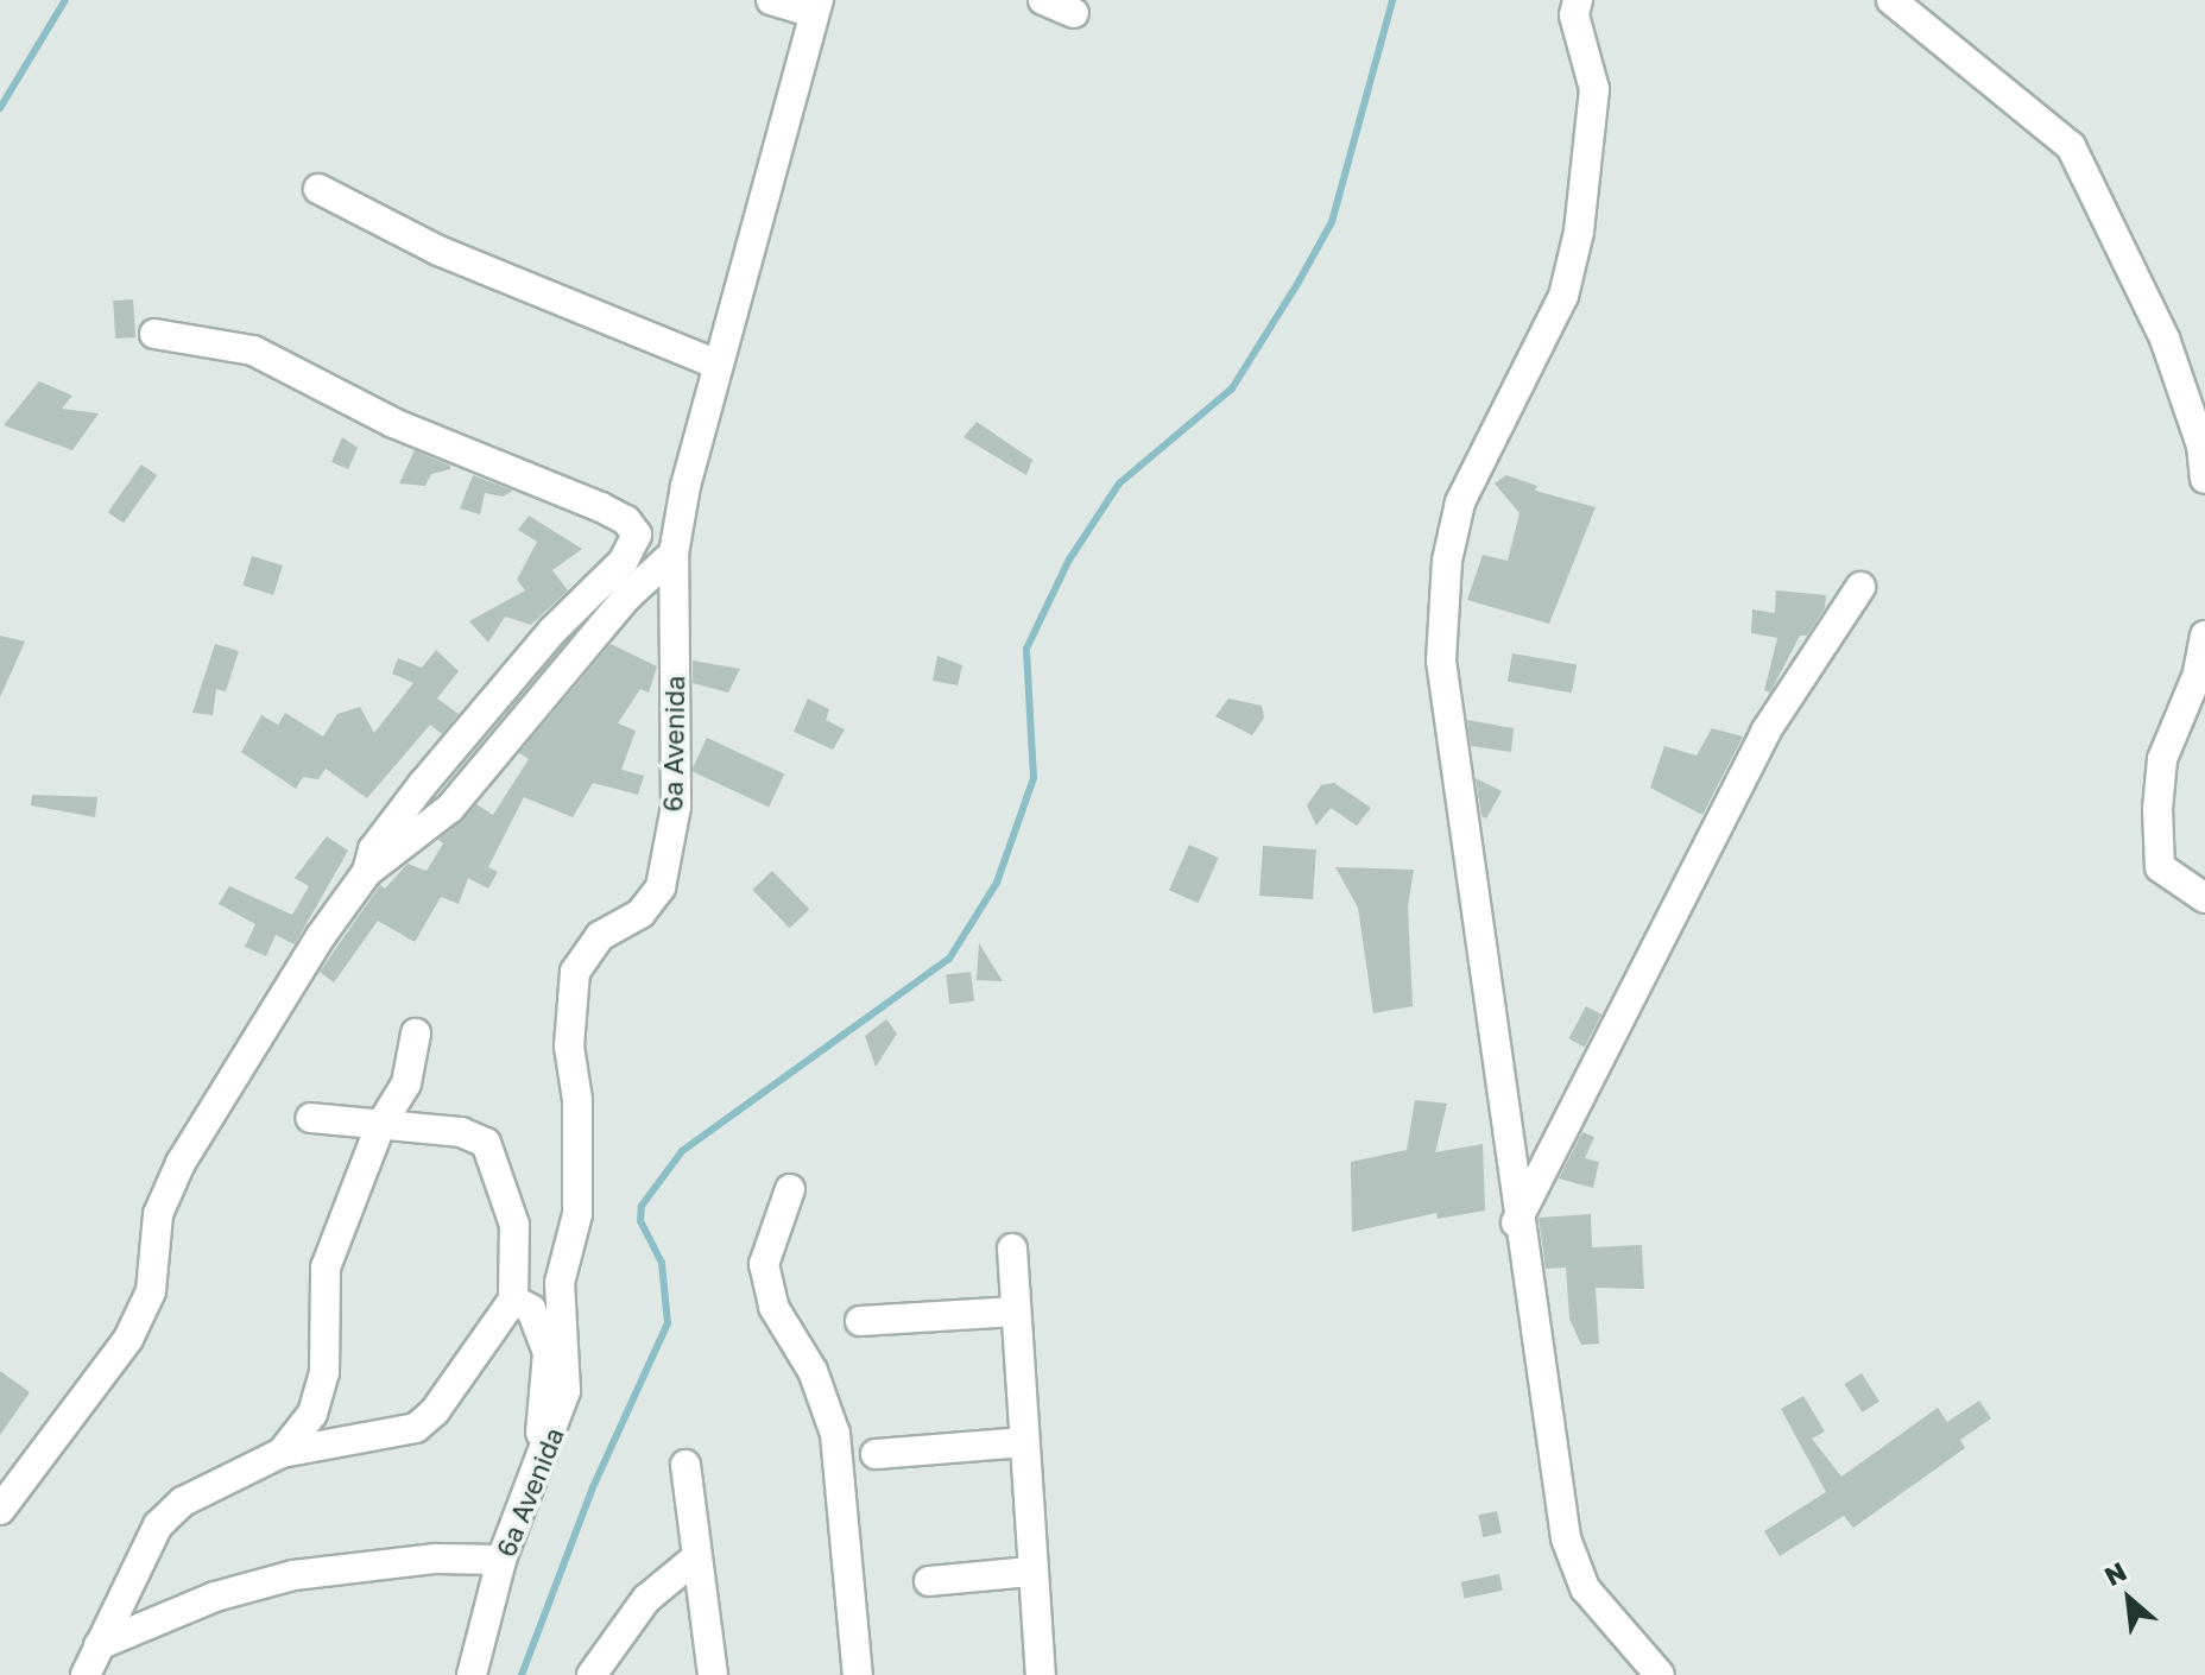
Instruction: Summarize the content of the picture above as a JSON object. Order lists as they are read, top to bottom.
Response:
{
  "streets": {
    "street": ["6a Avenida"]
  },
  "north": "top left"
}
